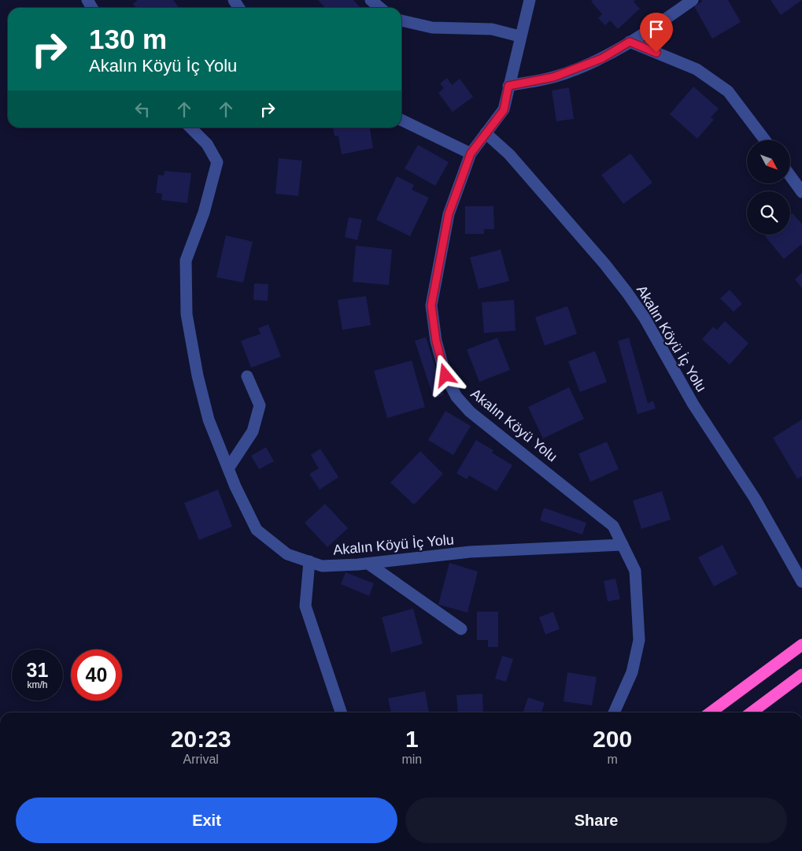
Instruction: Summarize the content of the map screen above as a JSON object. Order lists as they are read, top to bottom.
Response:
{
  "streets": {
    "street": ["Akalın Köyü İç Yolu", "Akalın Köyü Yolu"]
  },
  "crossings": [
    ["Akalın Köyü İç Yolu", "Akalın Köyü Yolu"]
  ],
  "north": "bottom right",
  "page": {
    "turn": ["130 m", "Akalın Köyü İç Yolu"],
    "speed": "31 km/h",
    "limit": "40",
    "eta": [
      "20:23",
      "Arrival",
      "1",
      "min",
      "200",
      "m"
    ],
    "buttons": ["Exit", "Share"]
  }
}
